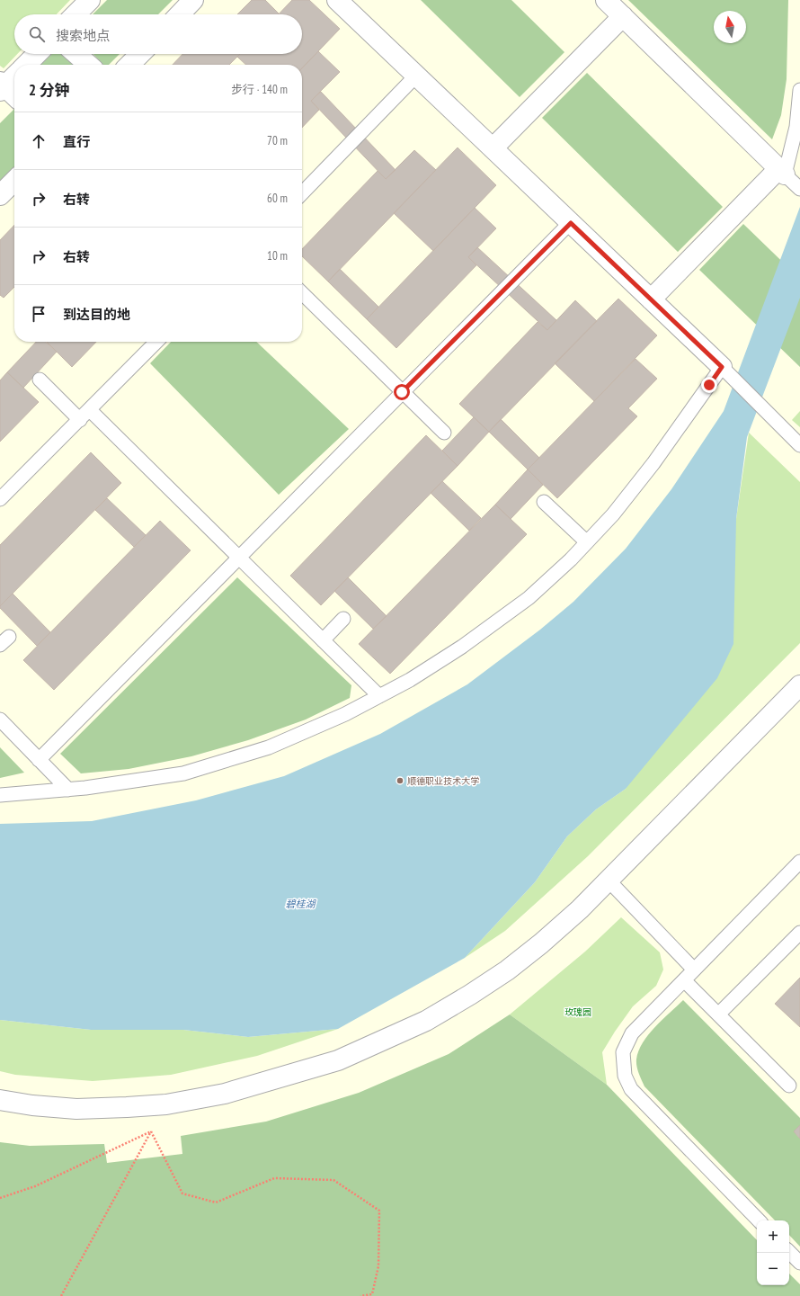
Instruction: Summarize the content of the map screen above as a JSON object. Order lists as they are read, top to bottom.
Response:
{
  "water": ["碧桂湖"],
  "parks": ["玫瑰园"],
  "places": ["顺德职业技术大学"],
  "north": "top",
  "page": {
    "search": "搜索地点",
    "heading": ["2 分钟", "步行 · 140 m"],
    "list": [
      ["直行", "70 m"],
      ["右转", "60 m"],
      ["右转", "10 m"],
      "到达目的地"
    ],
    "map_buttons": ["+", "−"]
  }
}
